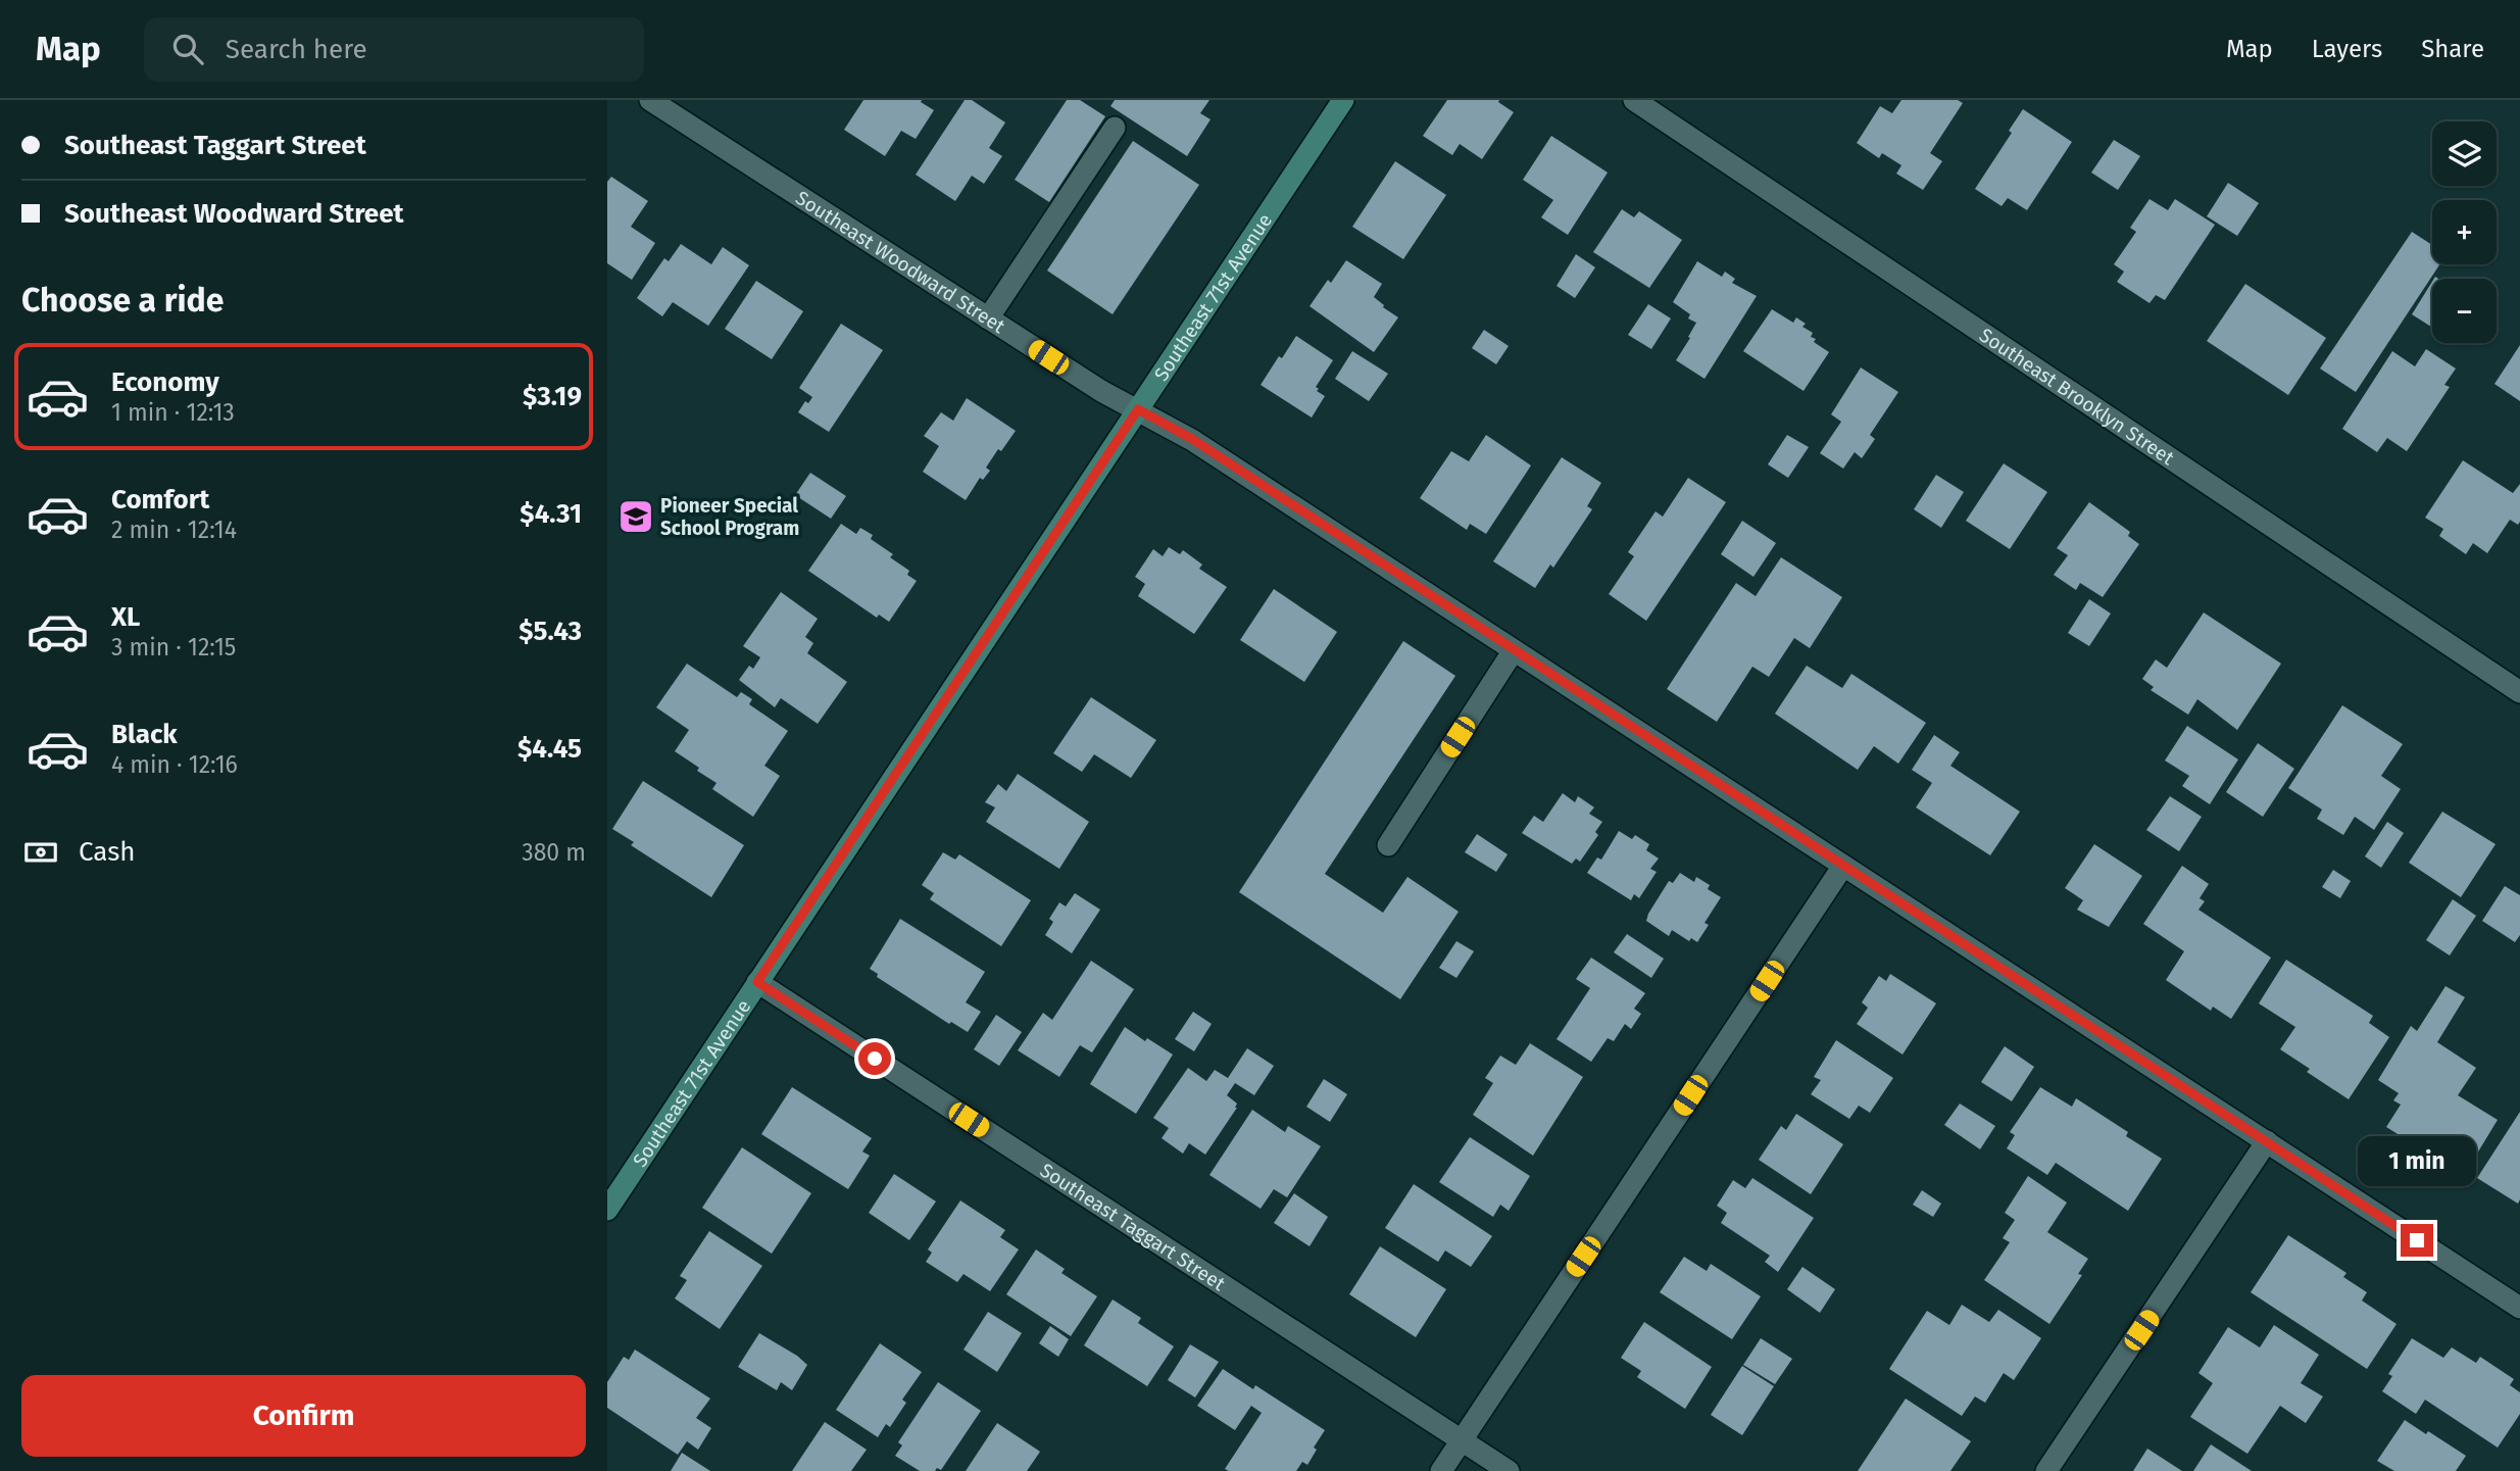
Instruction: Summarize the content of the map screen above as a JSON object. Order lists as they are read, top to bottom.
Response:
{
  "streets": {
    "street": [
      "Southeast Woodward Street",
      "Southeast 71st Avenue",
      "Southeast Brooklyn Street",
      "Southeast Taggart Street"
    ]
  },
  "crossings": [
    ["Southeast Woodward Street", "Southeast 71st Avenue"],
    ["Southeast 71st Avenue", "Southeast Taggart Street"]
  ],
  "places": {
    "school or university": ["Pioneer Special School Program"]
  },
  "page": {
    "header": "Map",
    "search": "Search here",
    "nav": ["Map", "Layers", "Share"],
    "banner": ["Southeast Taggart Street", "Southeast Woodward Street"],
    "map_buttons": ["+", "−"],
    "heading": "Choose a ride",
    "list": [
      {
        "name": "Economy",
        "note": "1 min · 12:13",
        "value": "$3.19"
      },
      {
        "name": "Comfort",
        "note": "2 min · 12:14",
        "value": "$4.31"
      },
      {
        "name": "XL",
        "note": "3 min · 12:15",
        "value": "$5.43"
      },
      {
        "name": "Black",
        "note": "4 min · 12:16",
        "value": "$4.45"
      }
    ],
    "pay": ["Cash", "380 m"],
    "bubble": "1 min",
    "buttons": "Confirm"
  }
}
